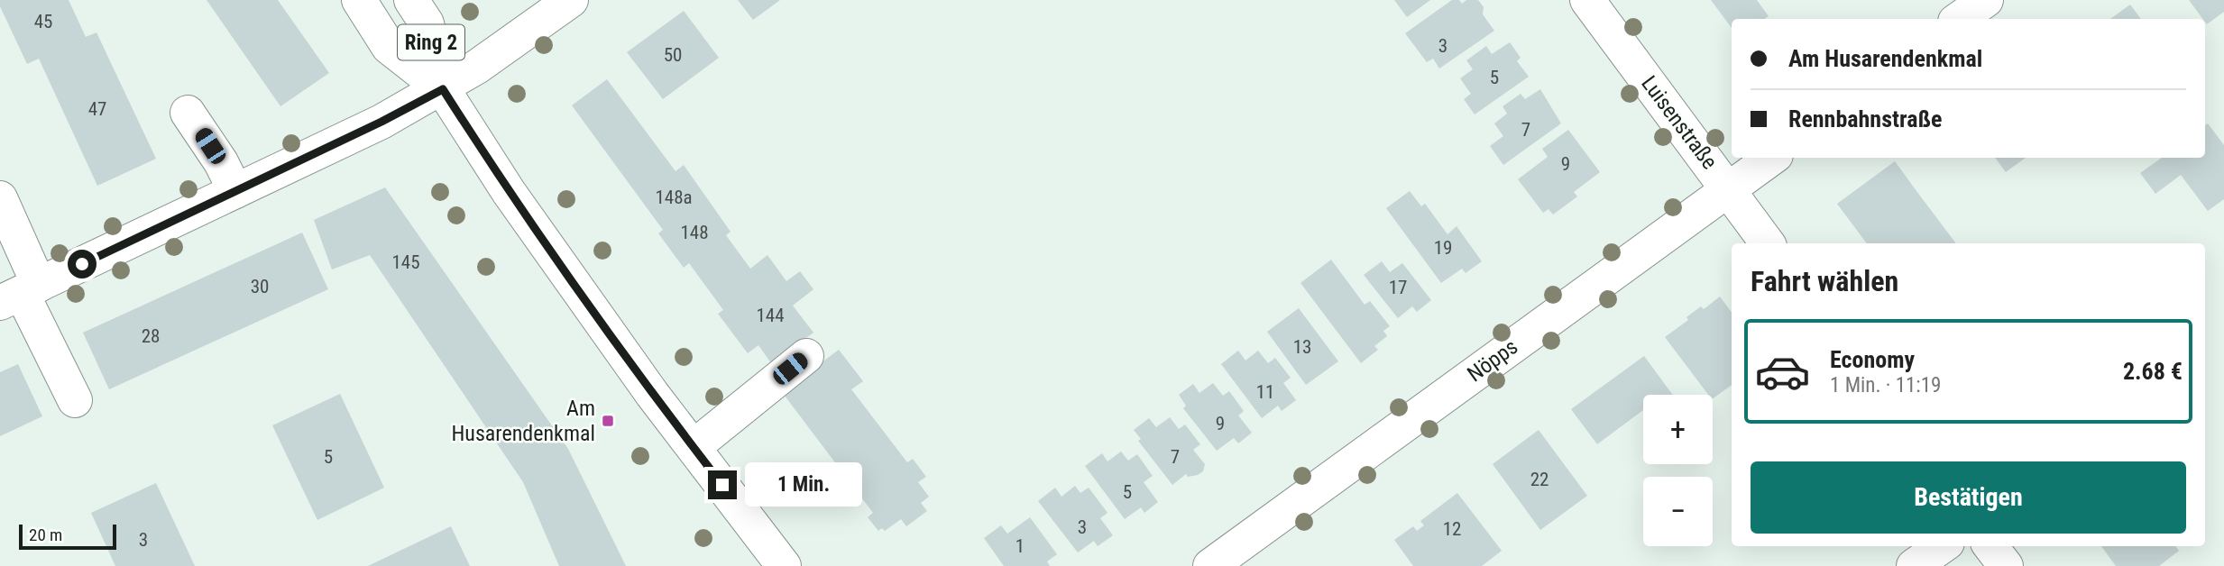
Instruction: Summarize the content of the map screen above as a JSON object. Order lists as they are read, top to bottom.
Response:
{
  "streets": {
    "street": ["Ring 2", "Luisenstraße", "Nöpps"]
  },
  "crossings": [
    ["Luisenstraße", "Nöpps"]
  ],
  "places": {
    "transit": ["Am Husarendenkmal"]
  },
  "house_numbers": [
    "45",
    "3",
    "50",
    "5",
    "47",
    "7",
    "9",
    "148a",
    "148",
    "19",
    "145",
    "30",
    "17",
    "144",
    "28",
    "13",
    "11",
    "9",
    "5",
    "7",
    "22",
    "5",
    "3",
    "12",
    "3",
    "1"
  ],
  "scale_bar": "20 m",
  "page": {
    "banner": ["Am Husarendenkmal", "Rennbahnstraße"],
    "heading": "Fahrt wählen",
    "list": [
      {
        "name": "Economy",
        "note": "1 Min. · 11:19",
        "value": "2.68 €"
      }
    ],
    "map_buttons": ["+", "−"],
    "buttons": "Bestätigen",
    "bubble": "1 Min.",
    "scale": "20 m"
  }
}
